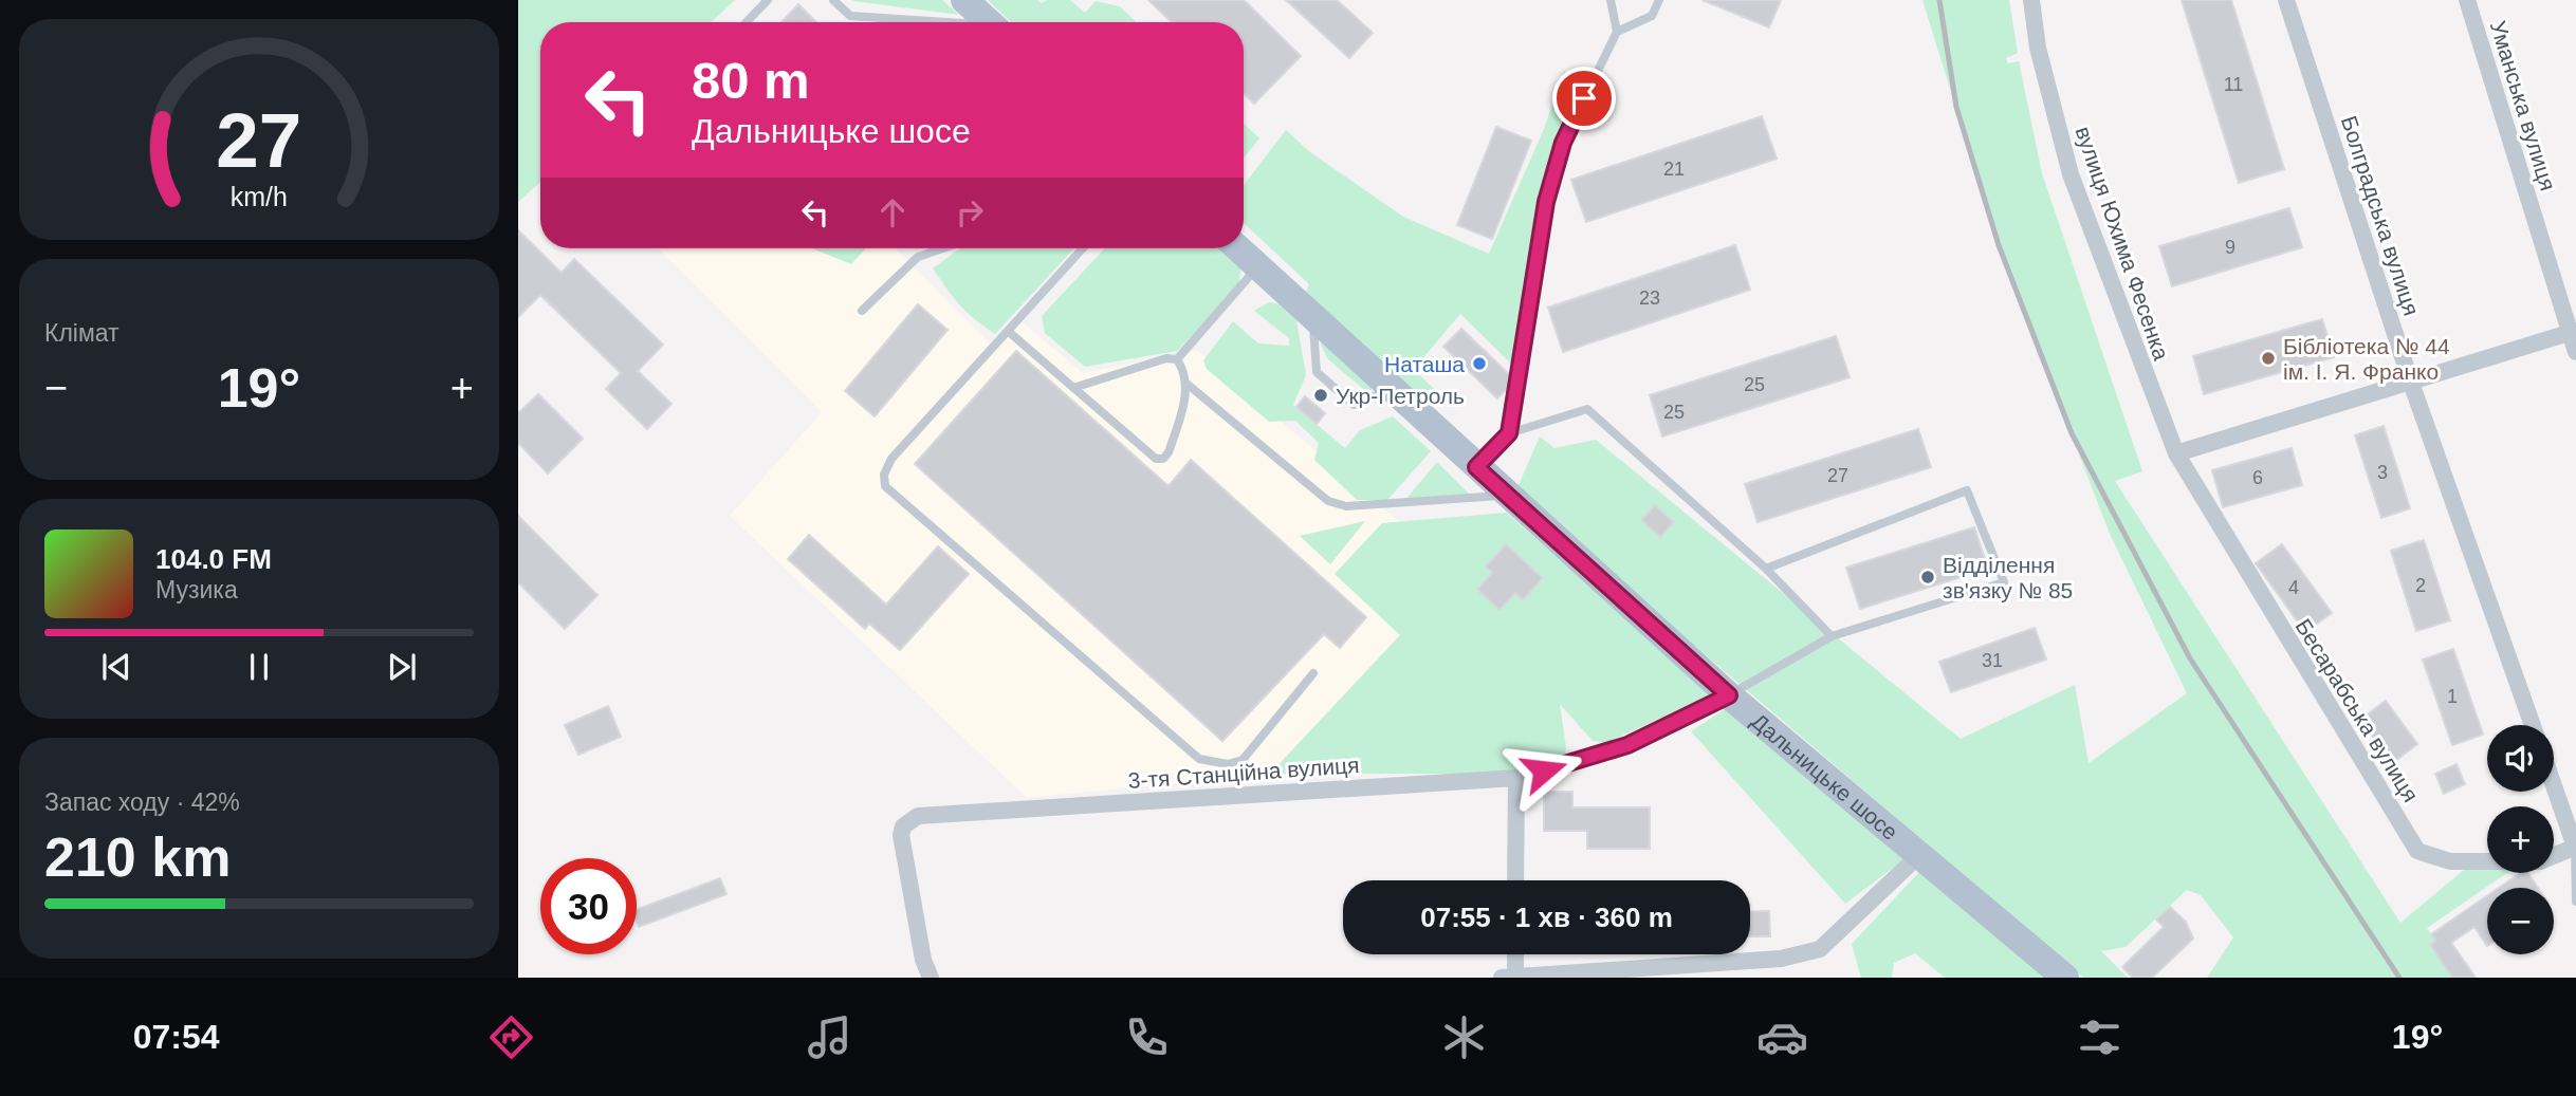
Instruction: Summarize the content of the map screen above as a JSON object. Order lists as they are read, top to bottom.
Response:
{
  "streets": {
    "main road": ["Дальницьке шосе"],
    "street": [
      "Уманська вулиця",
      "Болградська вулиця",
      "вулиця Юхима Фесенка",
      "Бесарабська вулиця",
      "3-тя Станційна вулиця"
    ]
  },
  "crossings": [
    ["вулиця Юхима Фесенка", "Бесарабська вулиця"],
    ["3-тя Станційна вулиця", "Дальницьке шосе"]
  ],
  "places": [
    "Бібліотека № 44 ім. І. Я. Франко",
    "Наташа",
    "Укр-Петроль",
    "Відділення зв'язку № 85"
  ],
  "house_numbers": [
    "11",
    "21",
    "9",
    "23",
    "25",
    "25",
    "3",
    "27",
    "6",
    "2",
    "4",
    "31",
    "1"
  ],
  "page": {
    "turn": ["80 m", "Дальницьке шосе"],
    "tile": [
      "Клімат",
      ["Запас ходу · 42%", "210 km"]
    ],
    "heat": ["−", "19°", "+"],
    "song": ["104.0 FM", "Музика"],
    "map_buttons": ["+", "−"],
    "limit": "30",
    "trip": "07:55 · 1 хв · 360 m",
    "tabs": ["07:54", "19°"],
    "gauge": ["27", "km/h"]
  }
}
